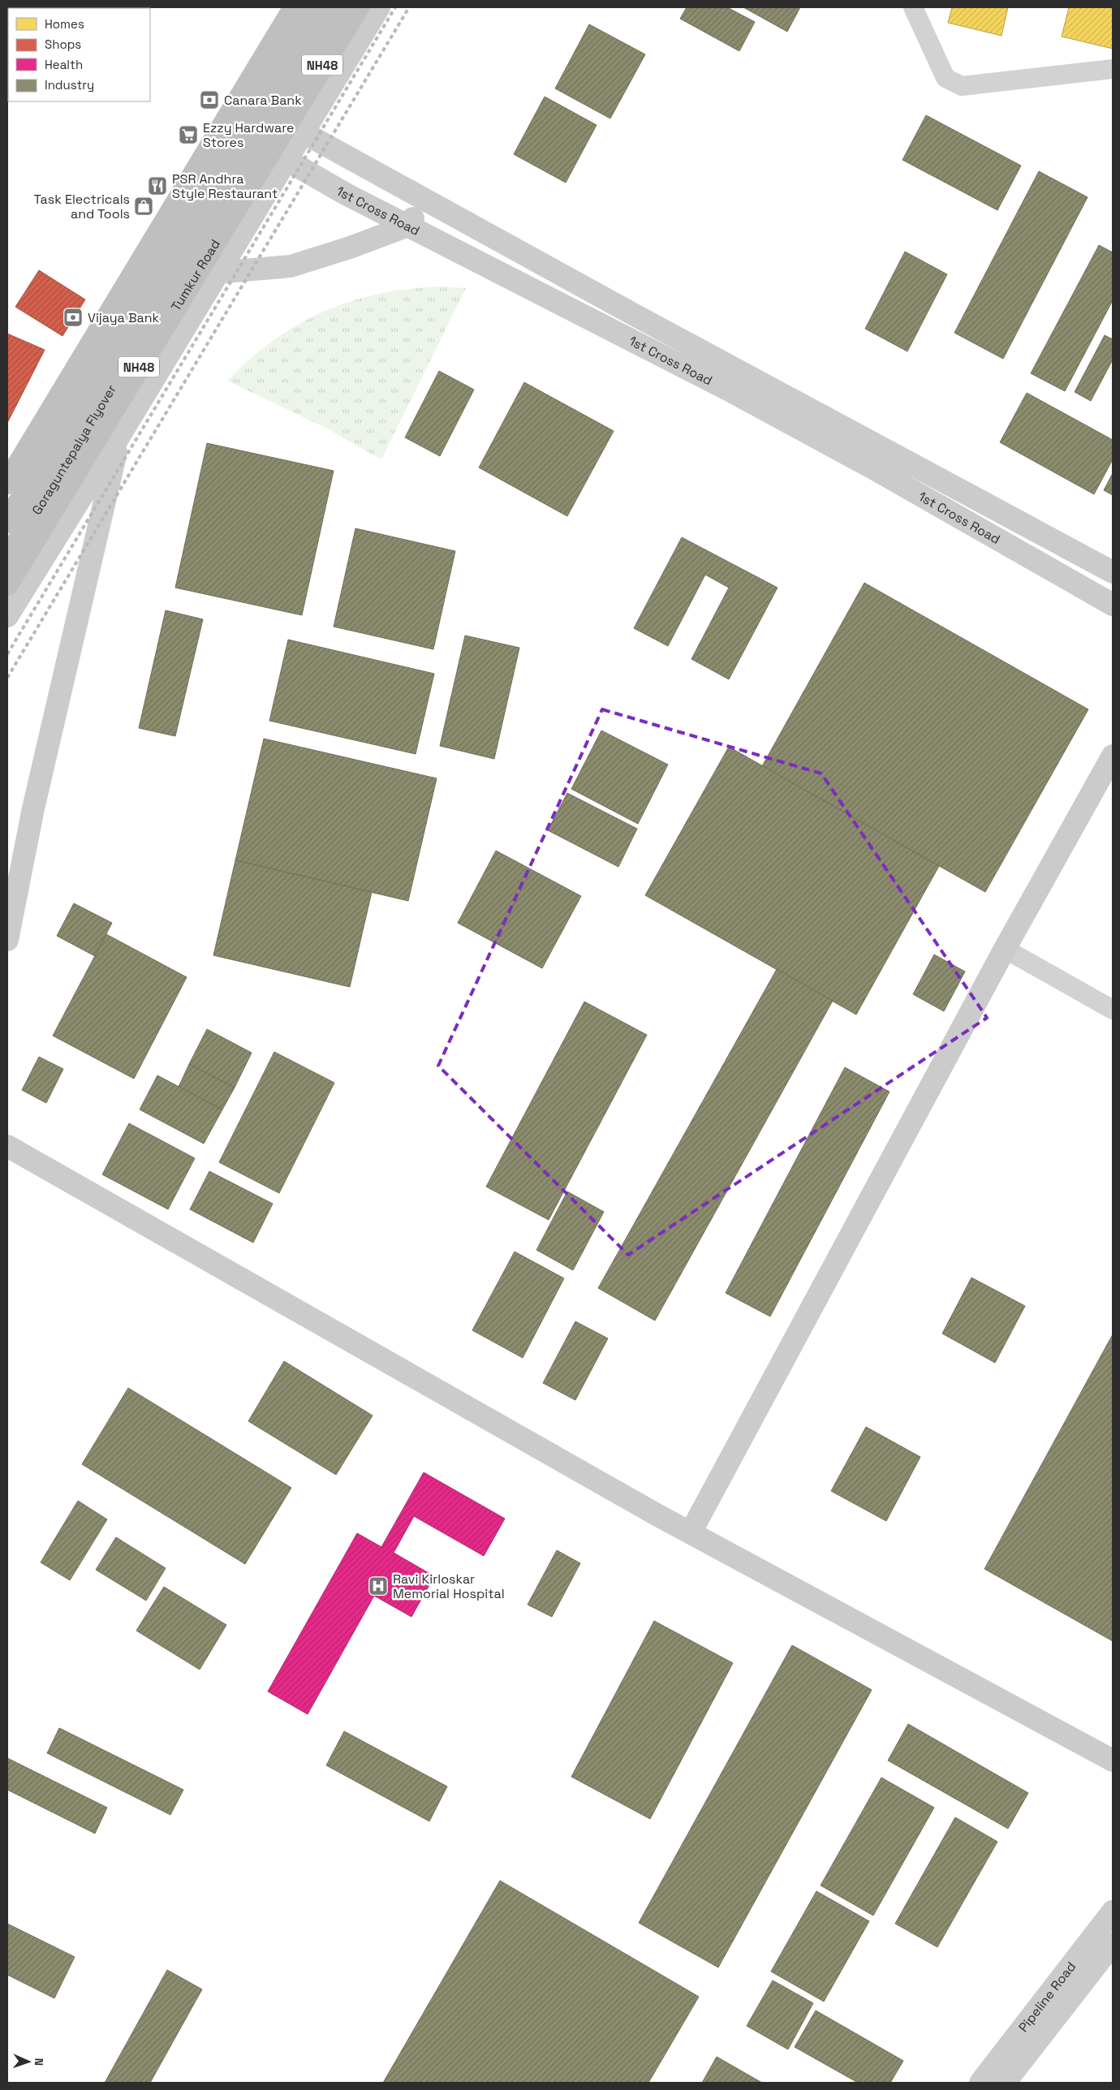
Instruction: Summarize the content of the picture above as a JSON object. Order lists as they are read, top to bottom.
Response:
{
  "streets": {
    "highway": ["NH48", "Tumkur Road", "Goraguntepalya Flyover"],
    "street": ["1st Cross Road", "Pipeline Road"]
  },
  "crossings": [
    ["1st Cross Road", "Tumkur Road"],
    ["Tumkur Road", "Goraguntepalya Flyover"]
  ],
  "places": {
    "bank": ["Canara Bank", "Vijaya Bank"],
    "supermarket": ["Ezzy Hardware Stores"],
    "restaurant": ["PSR Andhra Style Restaurant"],
    "shop": ["Task Electricals and Tools"],
    "hospital": ["Ravi Kirloskar Memorial Hospital"]
  },
  "legend": [
    "Homes",
    "Shops",
    "Health",
    "Industry"
  ],
  "north": "right"
}
